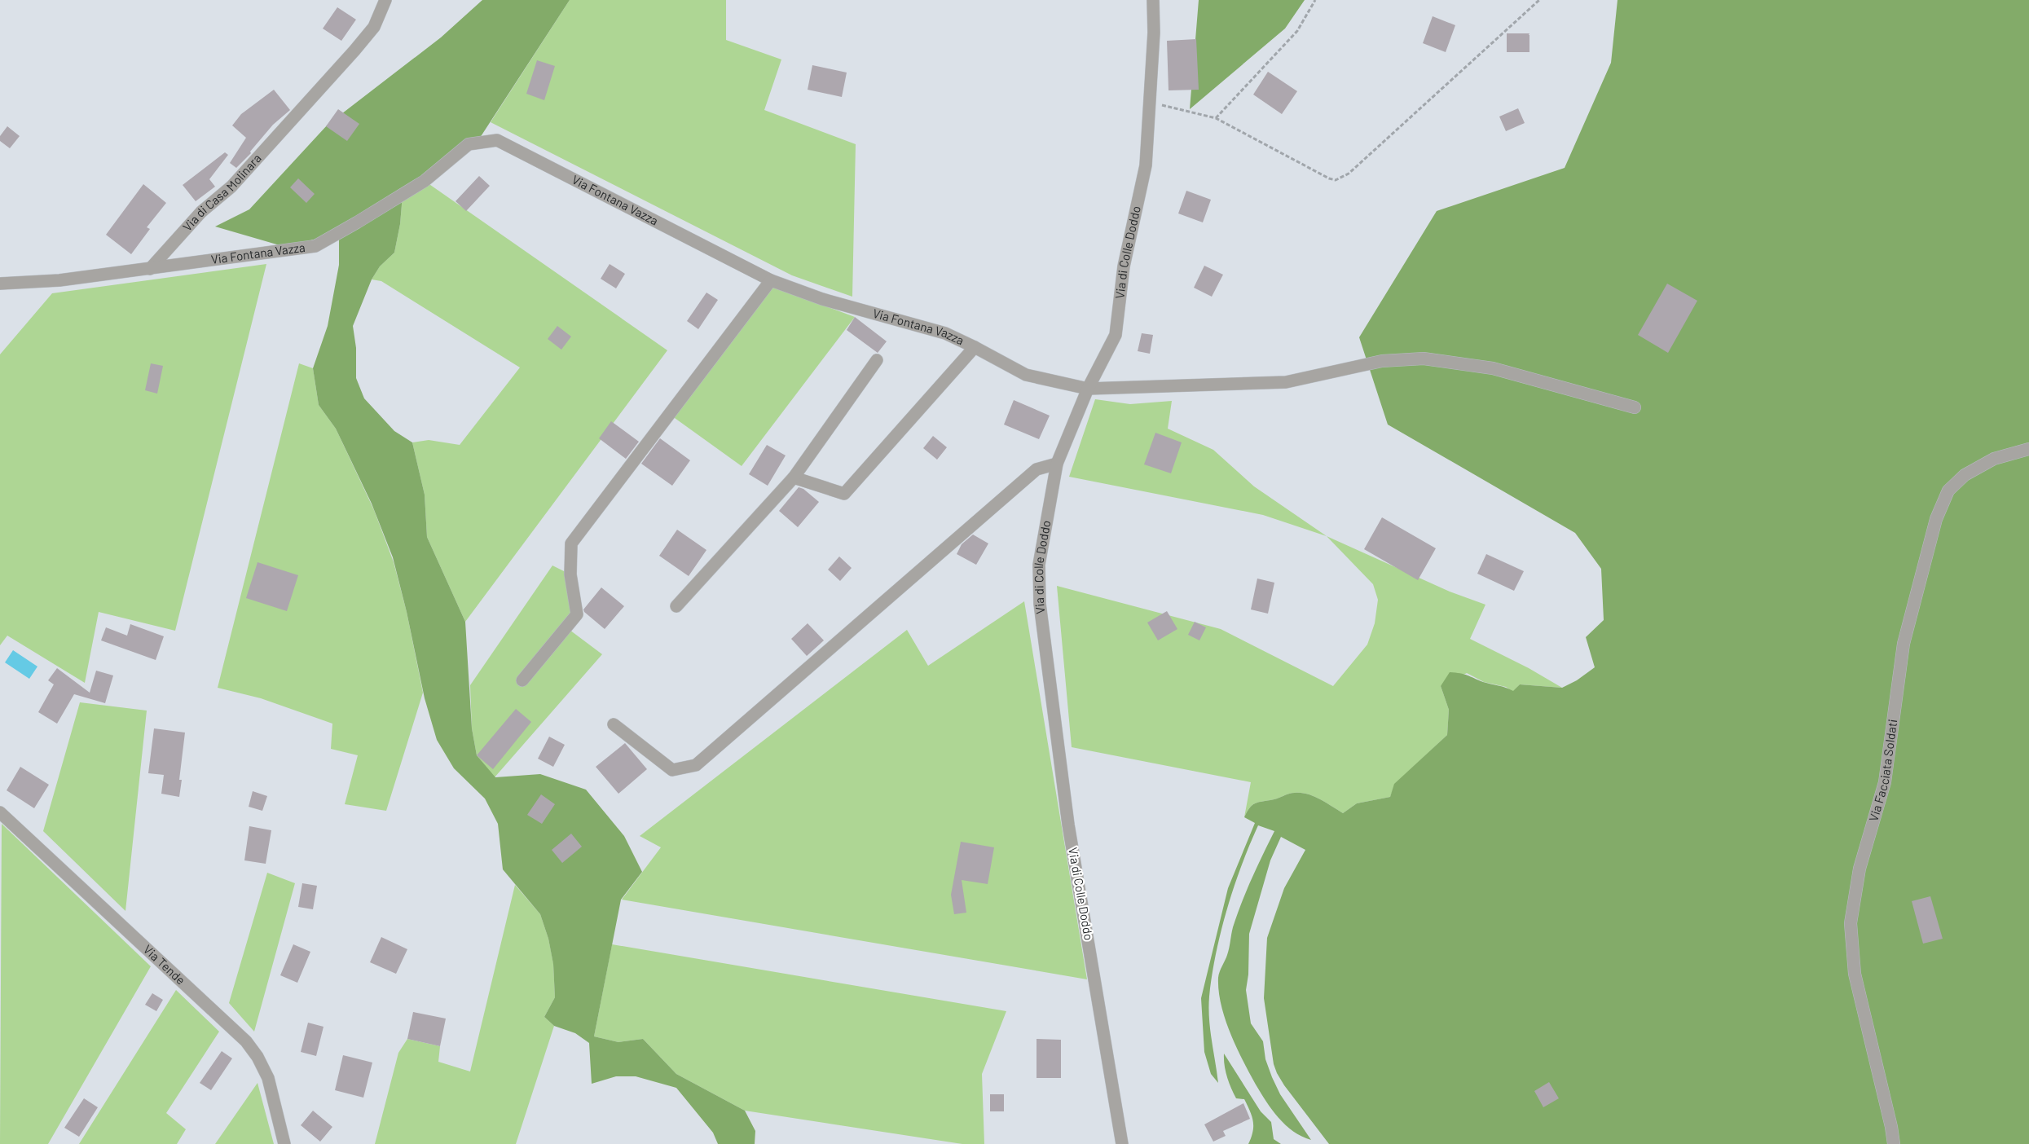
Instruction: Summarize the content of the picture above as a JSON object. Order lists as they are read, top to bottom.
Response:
{
  "streets": {
    "street": [
      "Via di Casa Molinara",
      "Via Fontana Vazza",
      "Via di Colle Doddo",
      "Via Facciata Soldati",
      "Via Tende"
    ]
  },
  "crossings": [
    ["Via di Casa Molinara", "Via Fontana Vazza"],
    ["Via Fontana Vazza", "Via di Colle Doddo"]
  ]
}
